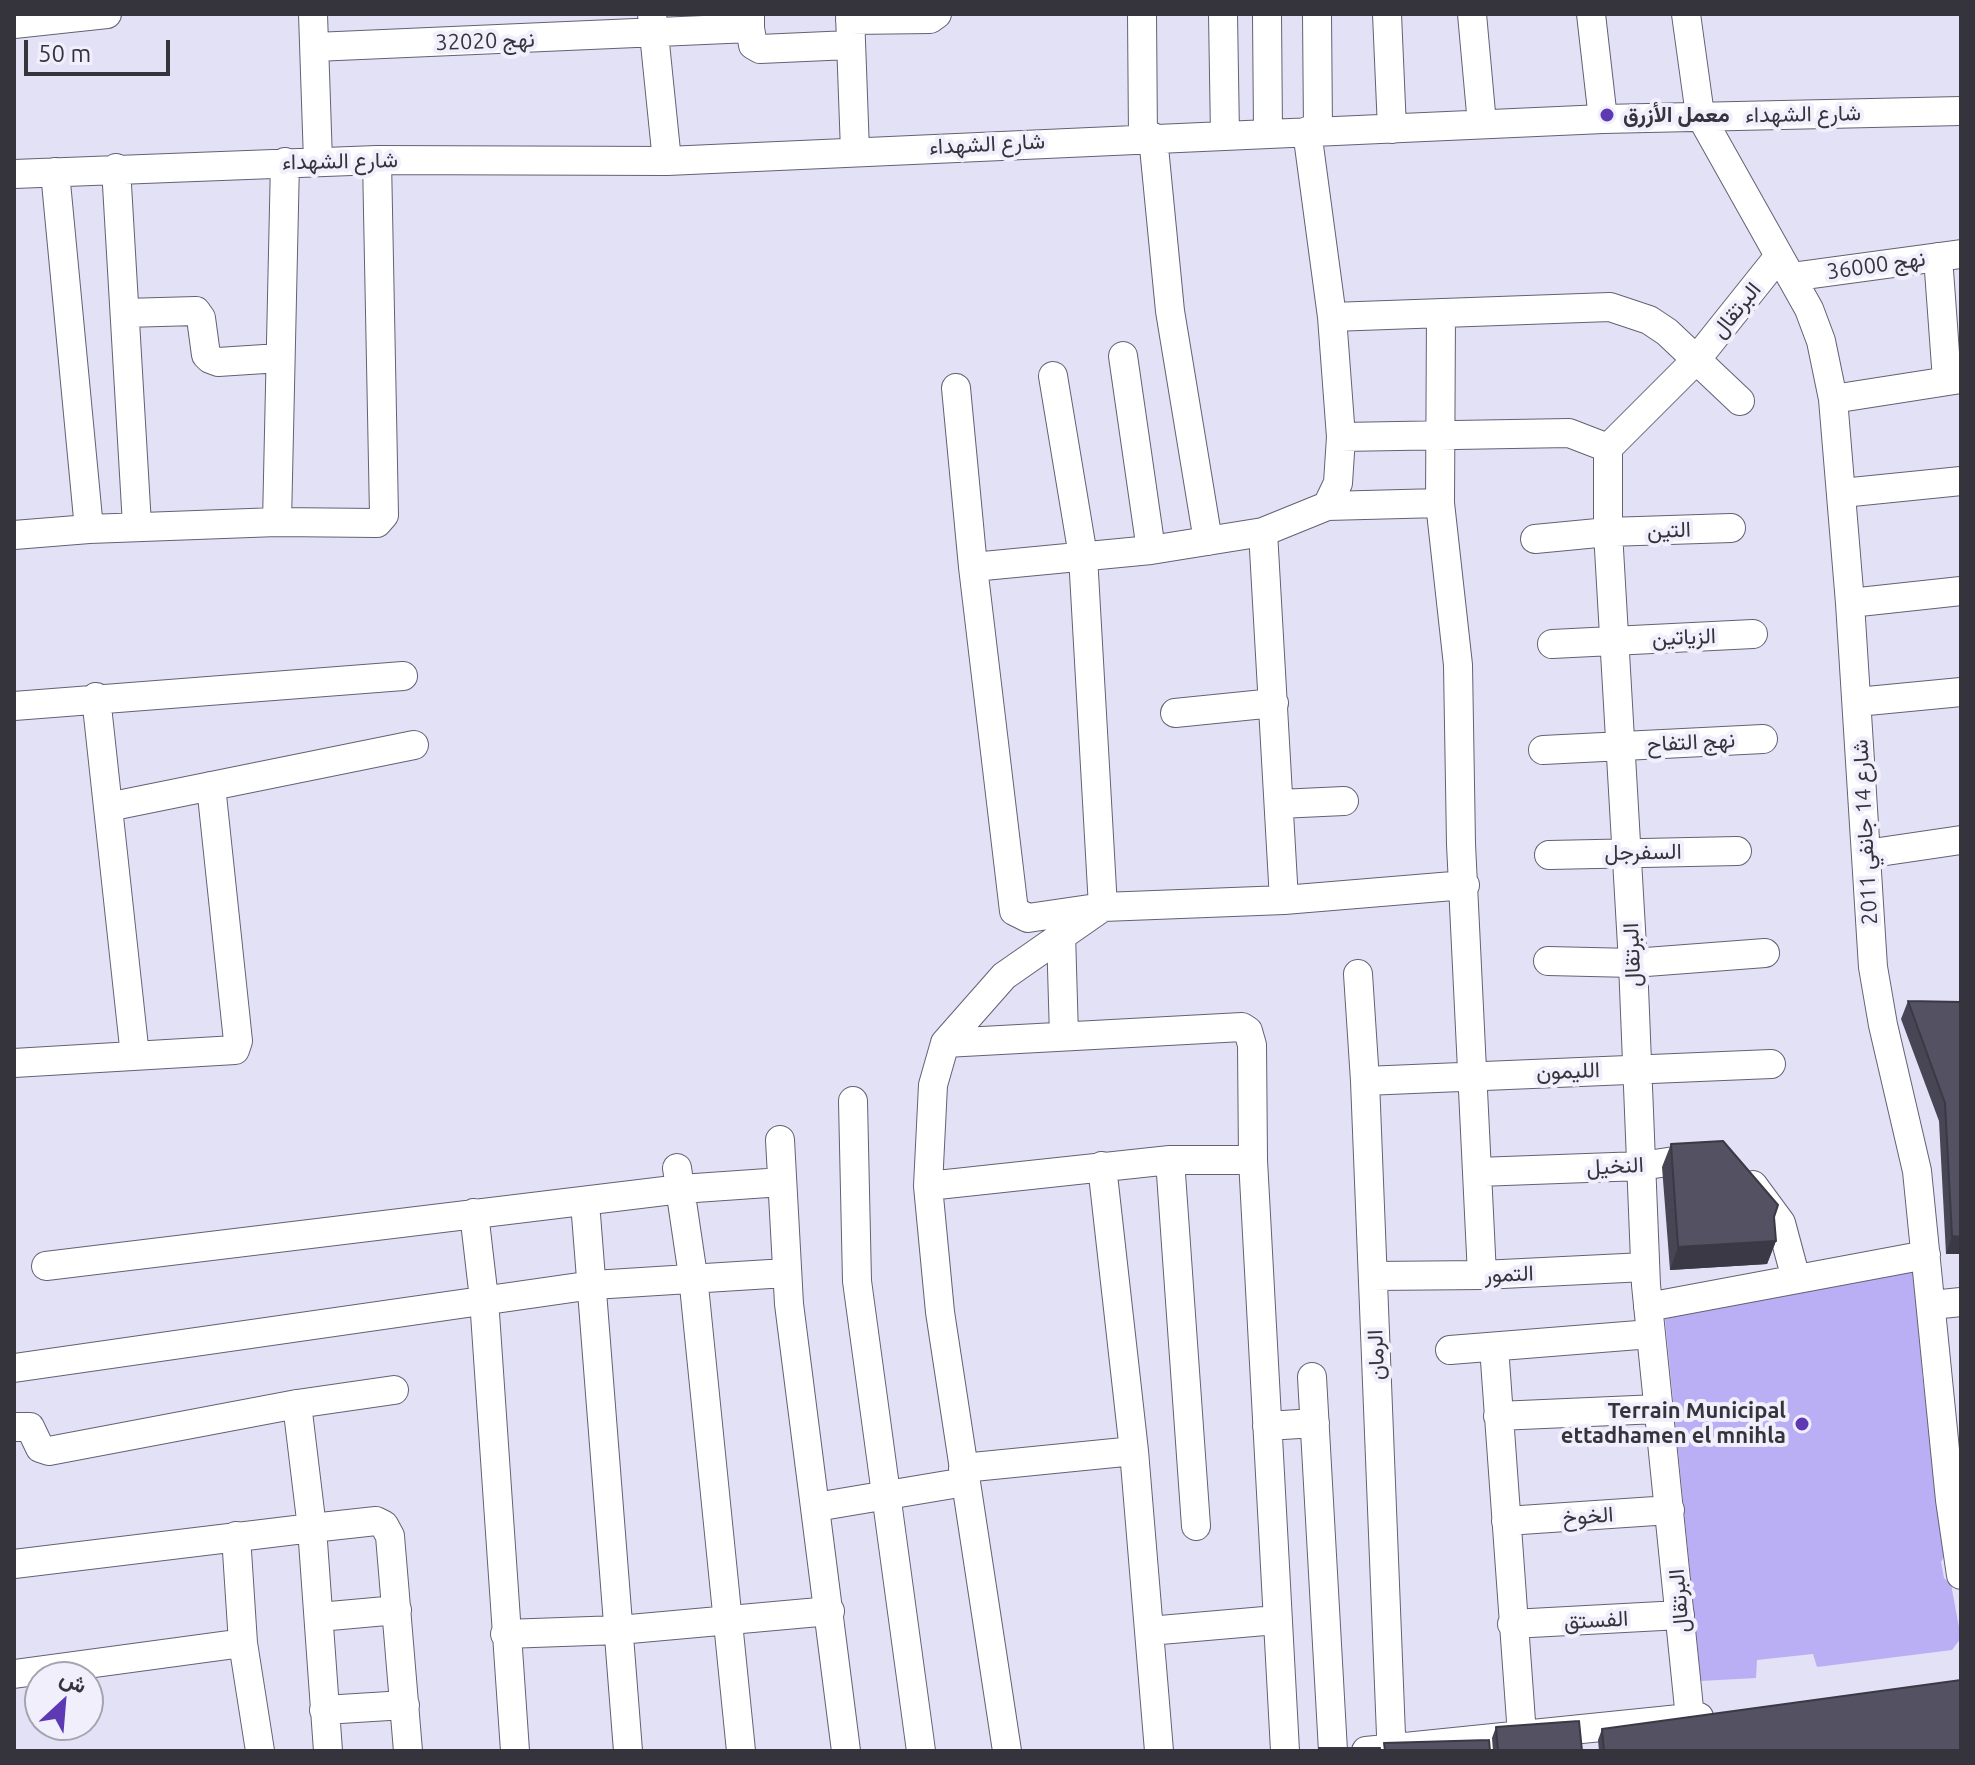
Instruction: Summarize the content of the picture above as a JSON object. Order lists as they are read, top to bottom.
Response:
{
  "streets": {
    "street": [
      "نهج 32020",
      "شارع الشهداء",
      "نهج 36000",
      "البرتقال",
      "التين",
      "الزياتين",
      "نهج التفاح",
      "شارع 14 جانفي 2011",
      "السفرجل",
      "الليمون",
      "النخيل",
      "التمور",
      "الرمان",
      "الخوخ",
      "الفستق"
    ]
  },
  "crossings": [
    ["شارع الشهداء", "شارع 14 جانفي 2011"],
    ["نهج 36000", "البرتقال"],
    ["نهج 36000", "شارع 14 جانفي 2011"],
    ["البرتقال", "التين"],
    ["البرتقال", "الزياتين"],
    ["البرتقال", "نهج التفاح"],
    ["البرتقال", "شارع 14 جانفي 2011"],
    ["البرتقال", "السفرجل"],
    ["البرتقال", "الليمون"],
    ["البرتقال", "النخيل"],
    ["البرتقال", "التمور"],
    ["البرتقال", "الخوخ"],
    ["البرتقال", "الفستق"],
    ["الليمون", "الرمان"],
    ["التمور", "الرمان"]
  ],
  "places": ["معمل الأزرق", "Terrain Municipal ettadhamen el mnihla"],
  "scale_bar": "50 m",
  "north": "top right"
}
